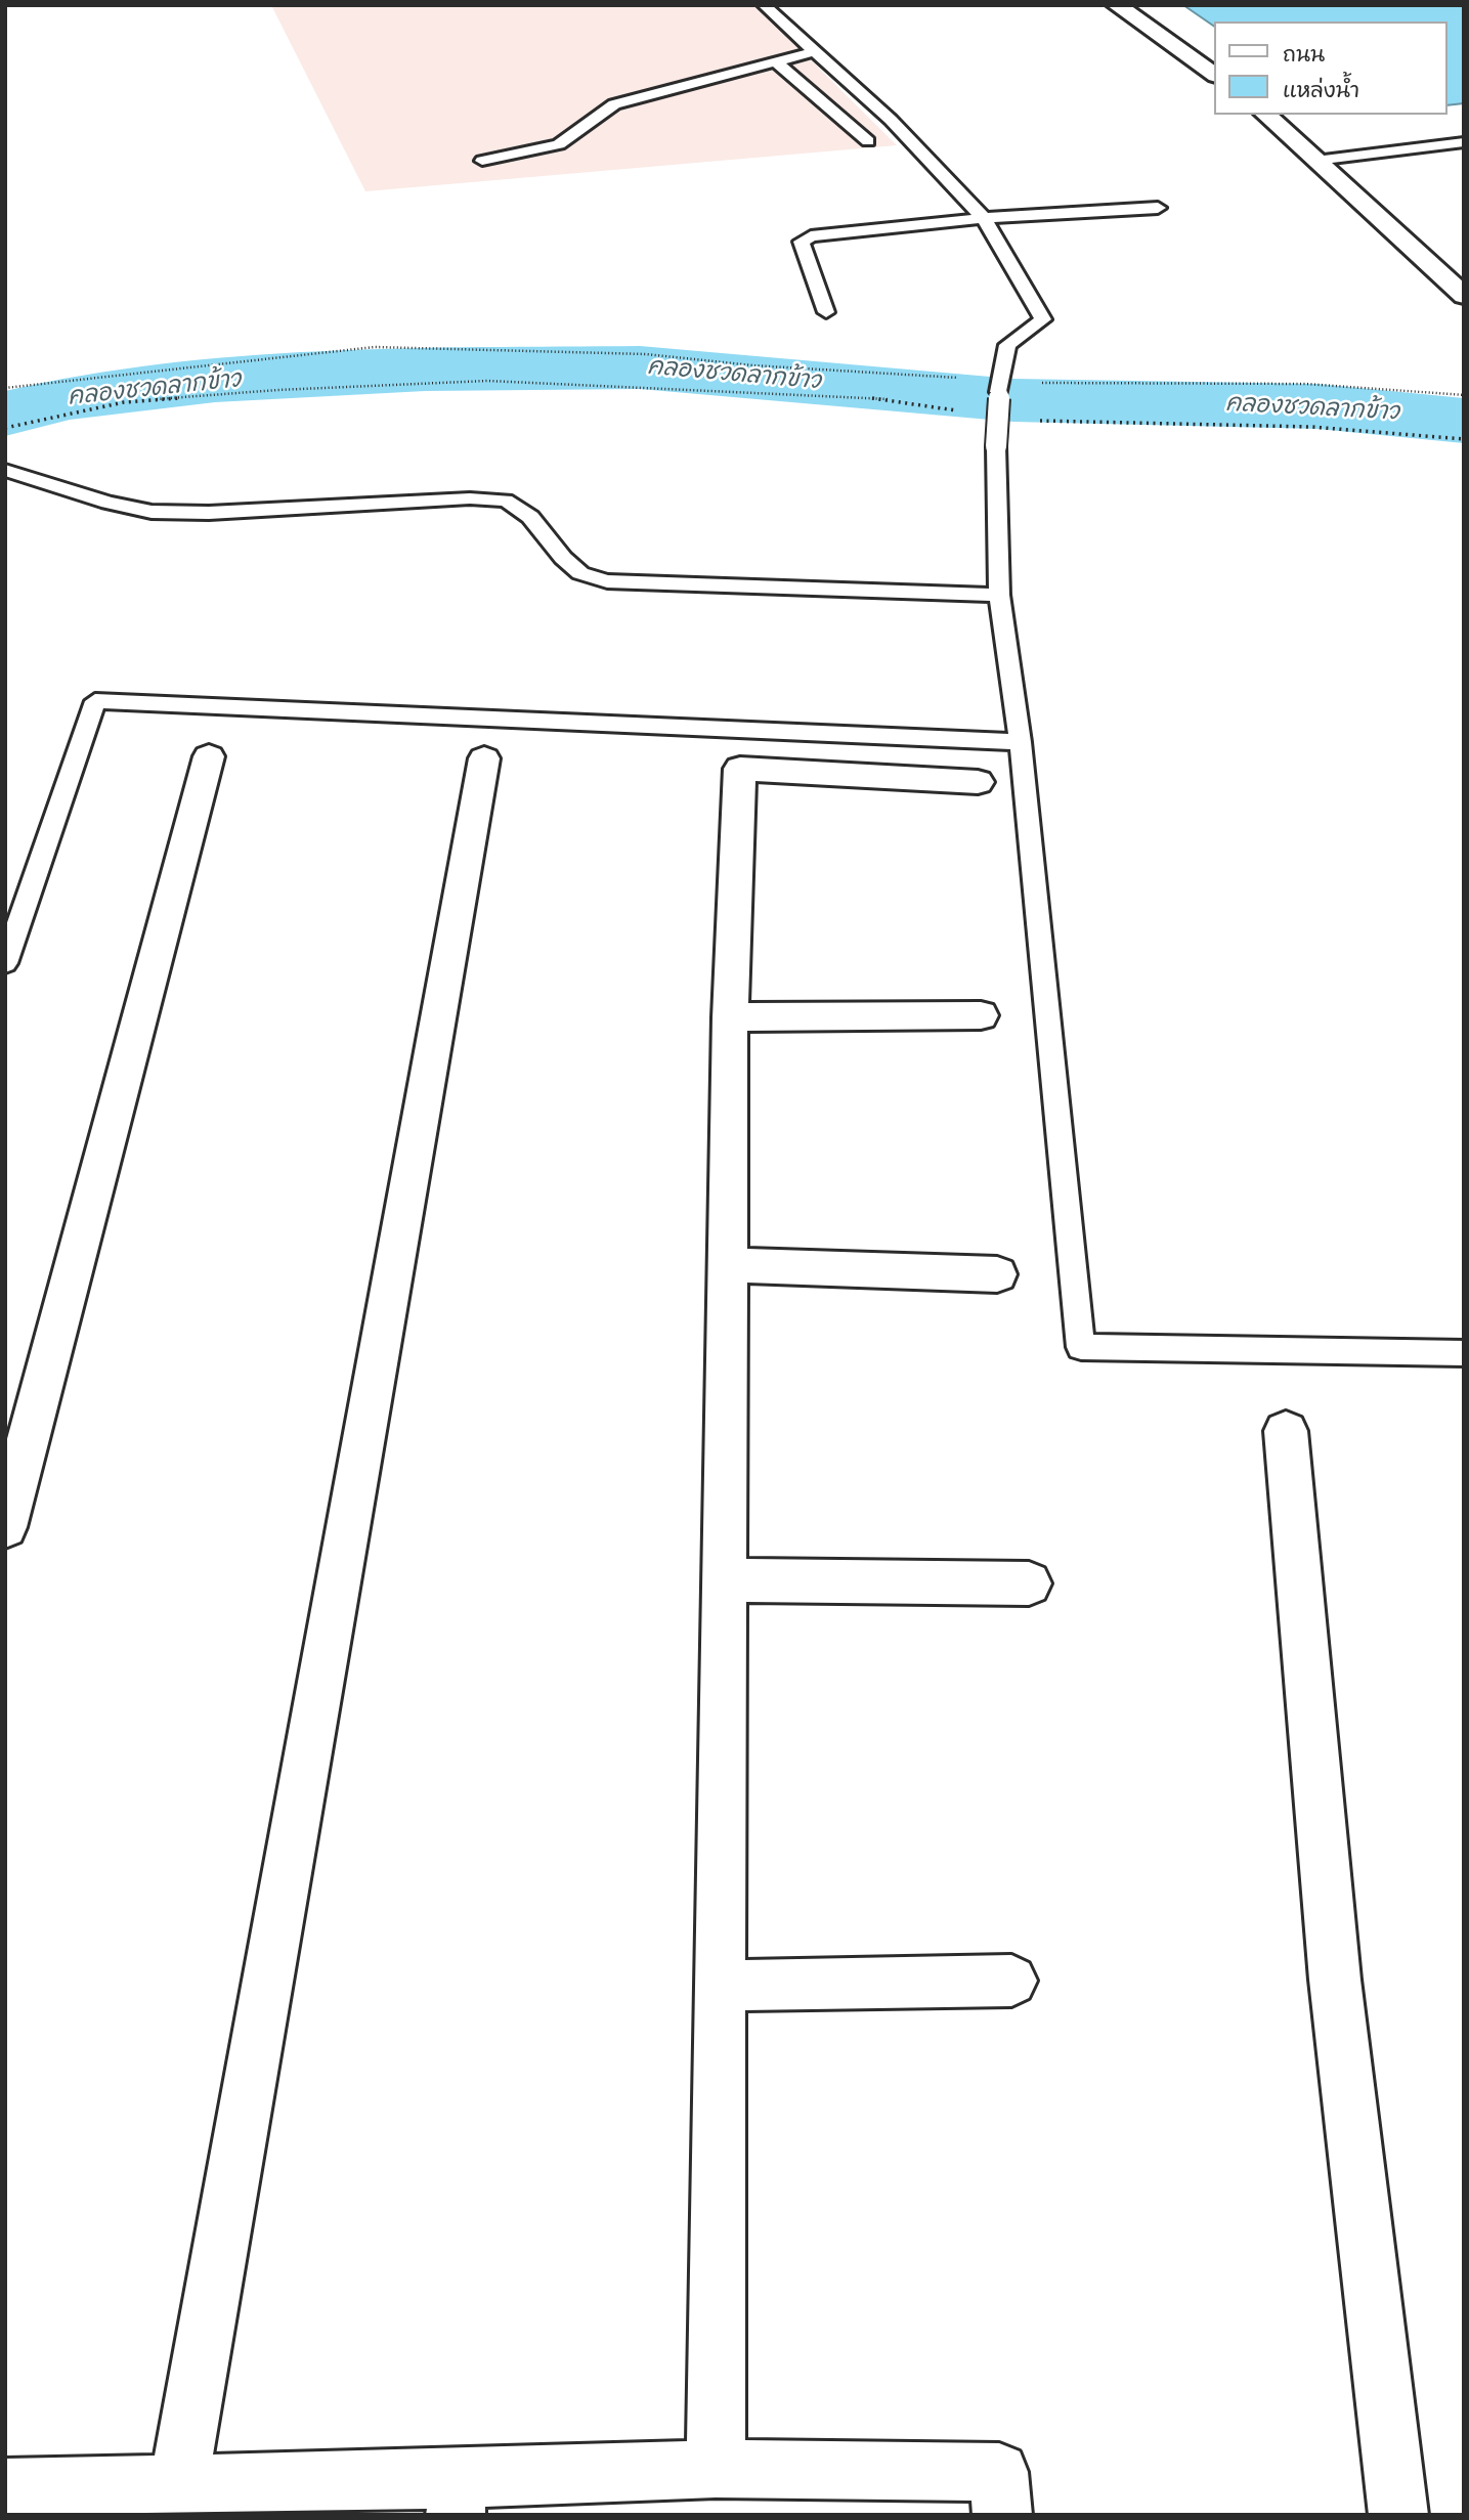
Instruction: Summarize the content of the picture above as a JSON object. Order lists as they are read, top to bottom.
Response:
{
  "water": ["คลองชวดลากข้าว"],
  "legend": ["ถนน", "แหล่งน้ำ"]
}
